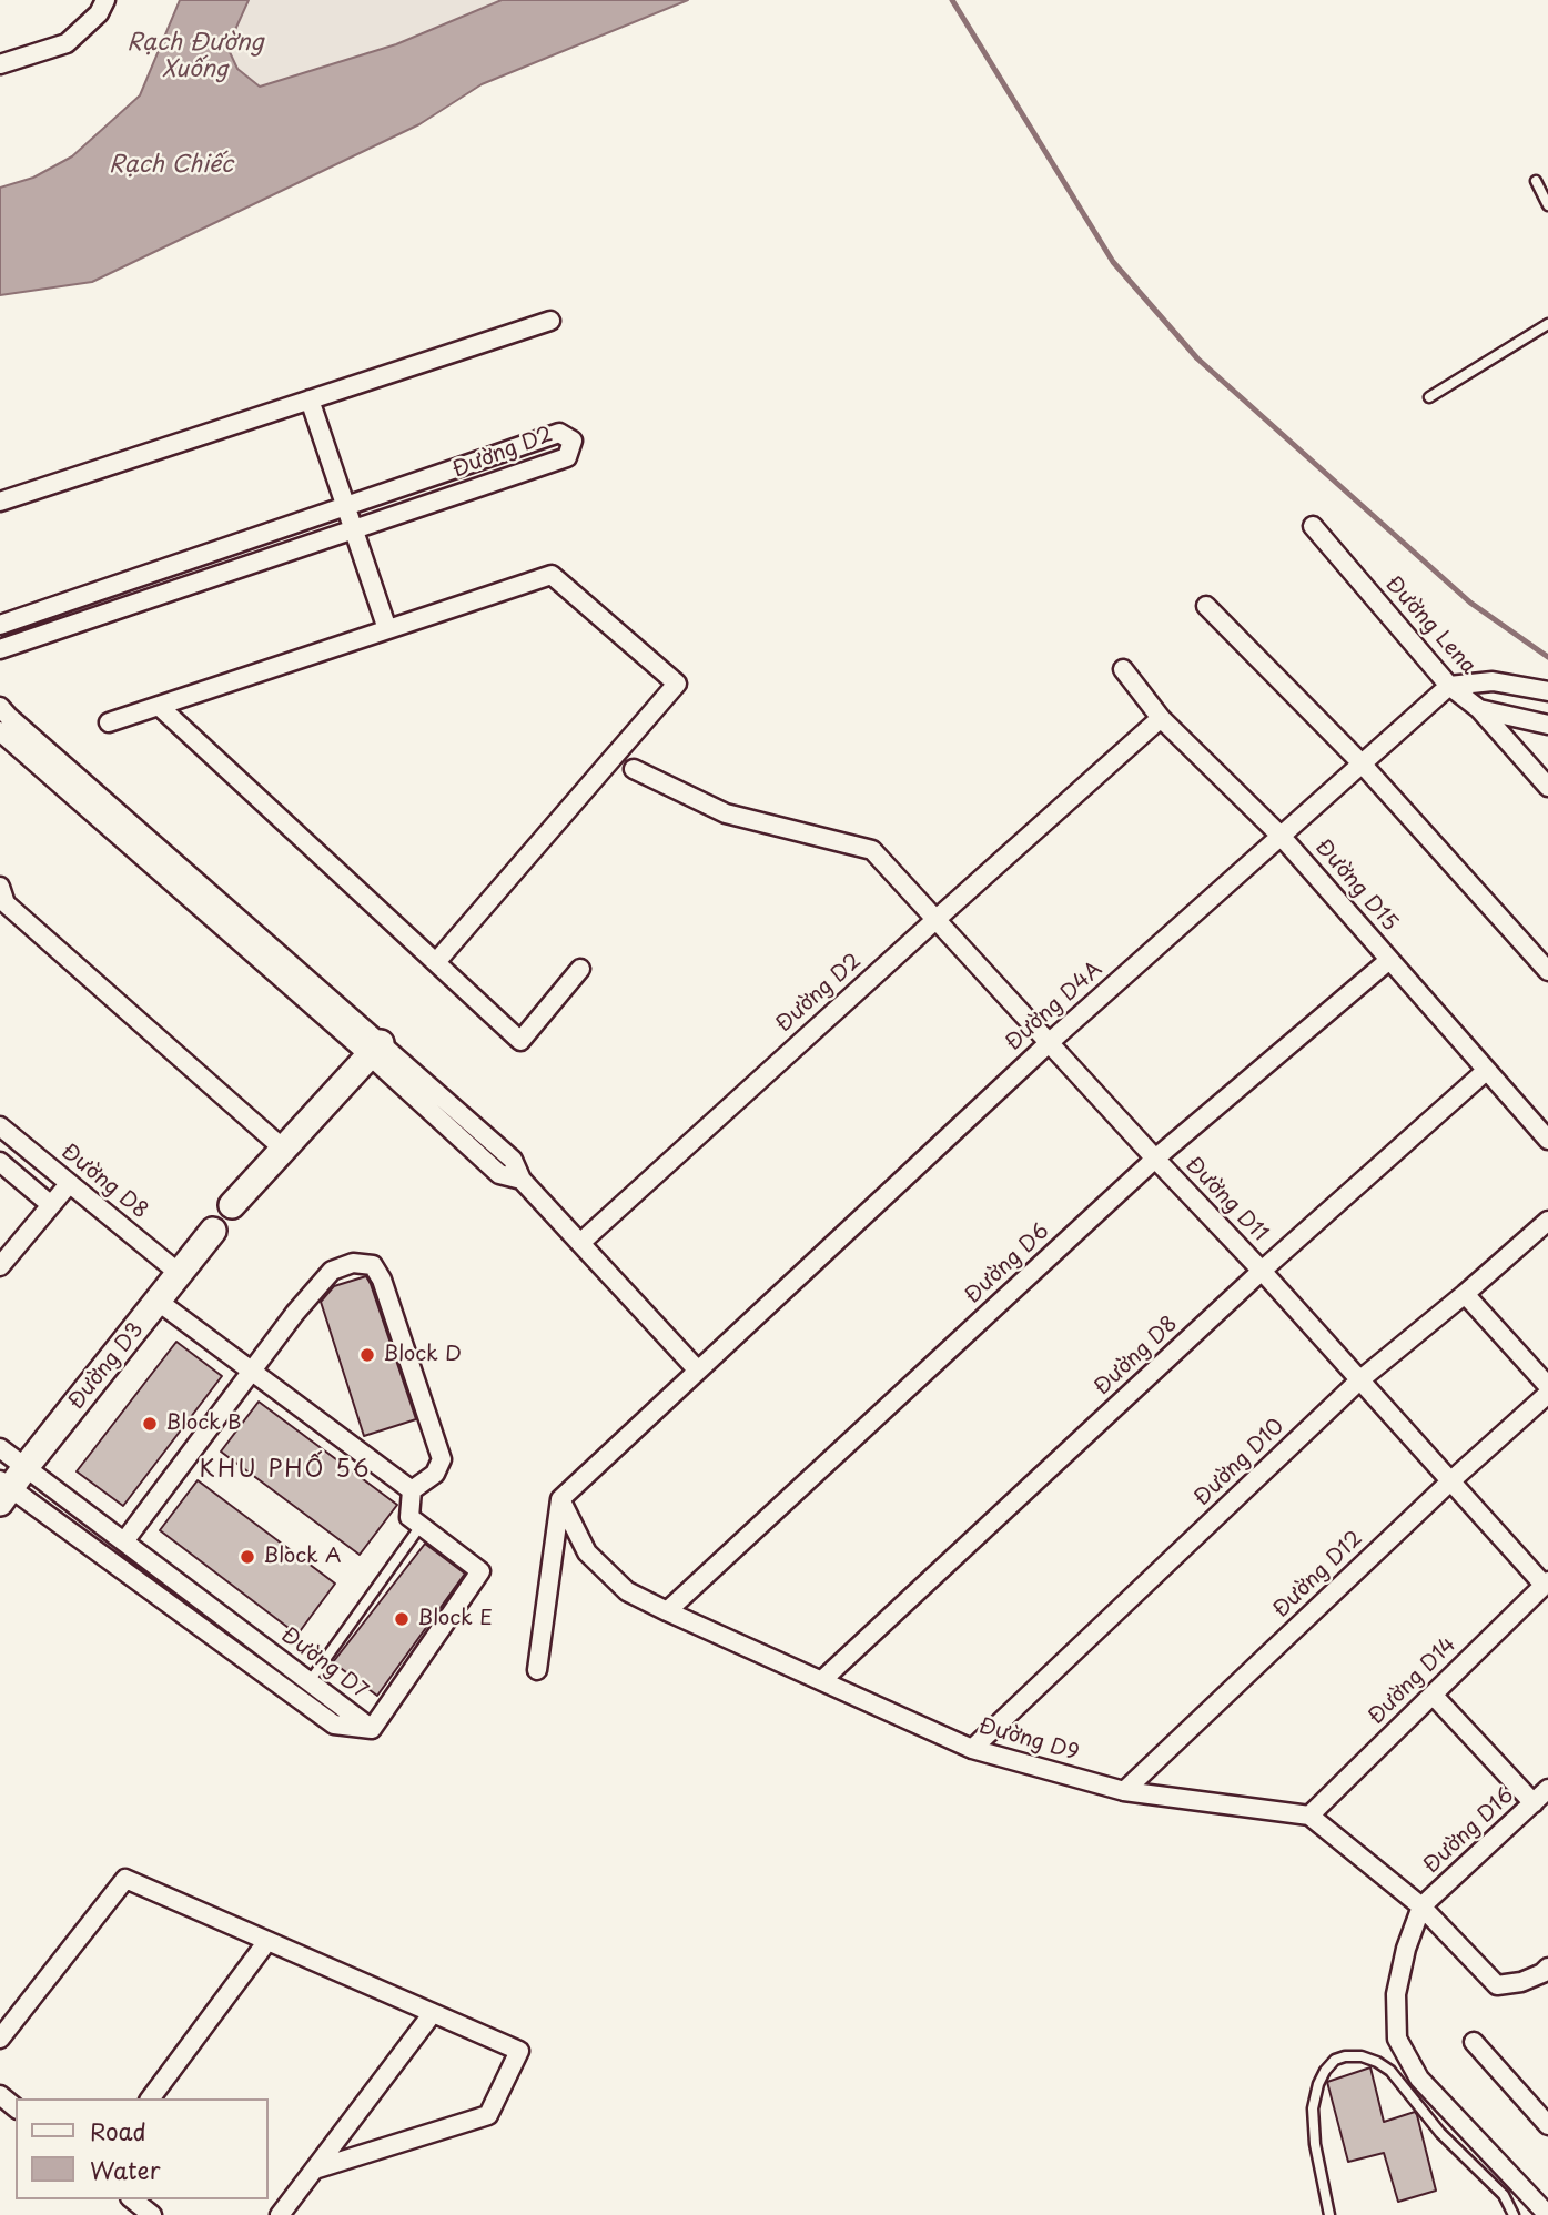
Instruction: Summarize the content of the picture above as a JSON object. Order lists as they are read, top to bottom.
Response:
{
  "streets": {
    "street": [
      "Đường D2",
      "Đường Lena",
      "Đường D15",
      "Đường D4A",
      "Đường D8",
      "Đường D11",
      "Đường D6",
      "Đường D3",
      "Đường D10",
      "Đường D12",
      "Đường D7",
      "Đường D14",
      "Đường D9",
      "Đường D16"
    ]
  },
  "crossings": [
    ["Đường D2", "Đường D15"],
    ["Đường D2", "Đường D11"],
    ["Đường Lena", "Đường D4A"],
    ["Đường D15", "Đường D4A"],
    ["Đường D15", "Đường D8"],
    ["Đường D15", "Đường D6"],
    ["Đường D4A", "Đường D11"],
    ["Đường D4A", "Đường D9"],
    ["Đường D8", "Đường D11"],
    ["Đường D8", "Đường D3"],
    ["Đường D8", "Đường D9"],
    ["Đường D11", "Đường D6"],
    ["Đường D11", "Đường D10"],
    ["Đường D11", "Đường D12"],
    ["Đường D11", "Đường D14"],
    ["Đường D6", "Đường D9"],
    ["Đường D3", "Đường D7"],
    ["Đường D10", "Đường D9"],
    ["Đường D12", "Đường D9"],
    ["Đường D14", "Đường D9"]
  ],
  "districts": ["KHU PHỐ 56"],
  "water": ["Rạch Đường Xuống", "Rạch Chiếc"],
  "places": [
    "Block D",
    "Block B",
    "Block A",
    "Block E"
  ],
  "legend": ["Road", "Water"]
}
